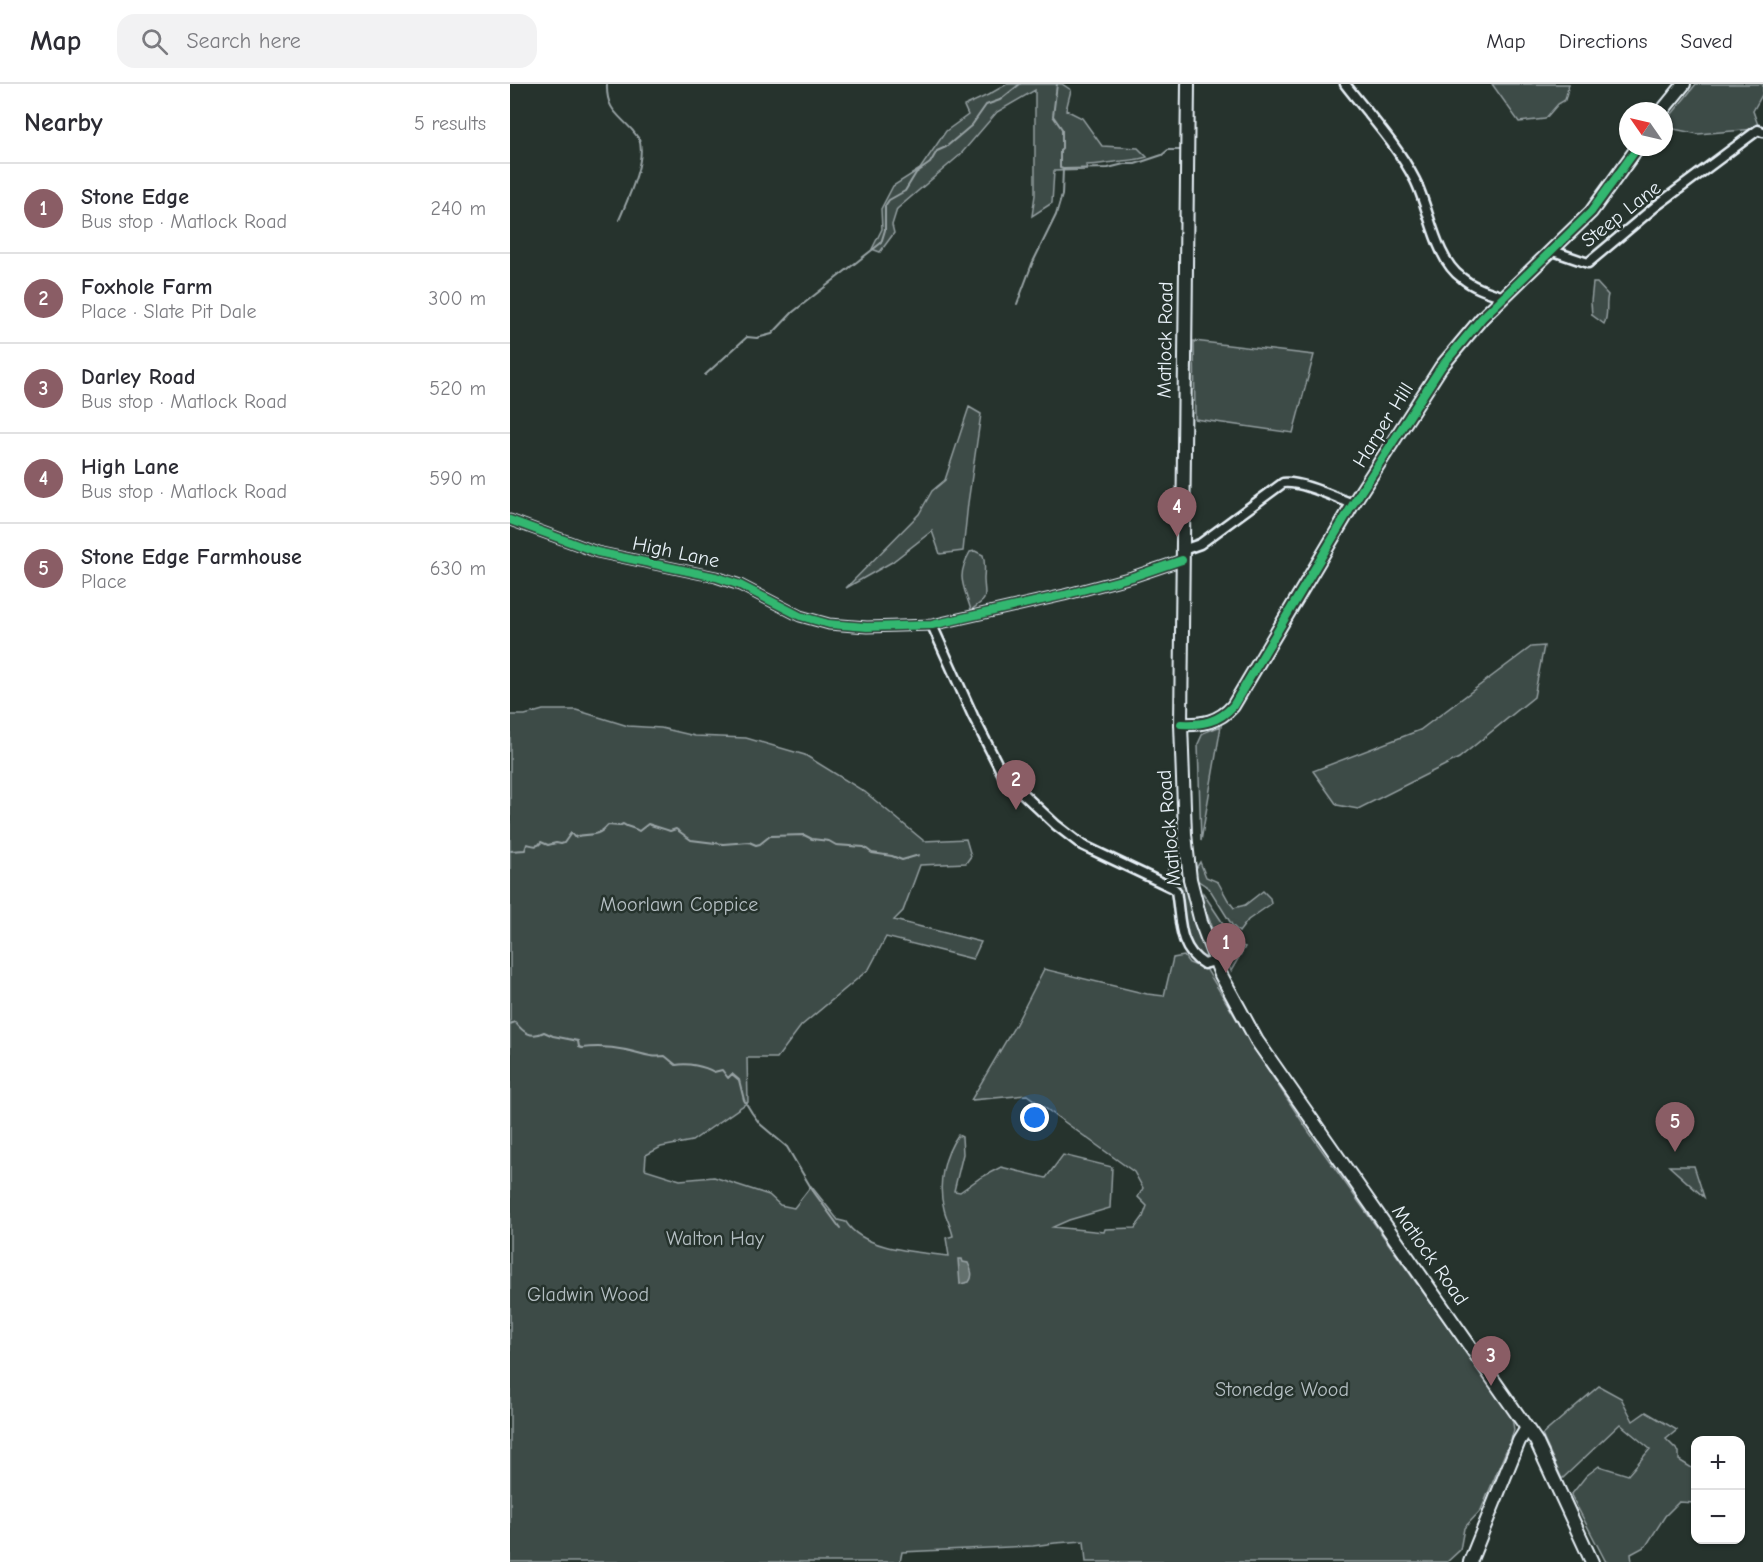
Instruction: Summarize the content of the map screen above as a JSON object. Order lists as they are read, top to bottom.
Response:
{
  "streets": {
    "main road": ["Matlock Road", "Harper Hill"],
    "street": ["Steep Lane", "High Lane"]
  },
  "crossings": [
    ["Steep Lane", "Harper Hill"],
    ["Matlock Road", "Harper Hill"],
    ["Matlock Road", "High Lane"],
    ["Harper Hill", "High Lane"]
  ],
  "parks": [
    "Moorlawn Coppice",
    "Walton Hay",
    "Gladwin Wood",
    "Stonedge Wood"
  ],
  "north": "top left",
  "page": {
    "header": "Map",
    "search": "Search here",
    "nav": ["Map", "Directions", "Saved"],
    "heading": ["Nearby", "5 results"],
    "list": [
      {
        "mark": "1",
        "name": "Stone Edge",
        "note": "Bus stop · Matlock Road",
        "value": "240 m"
      },
      {
        "mark": "2",
        "name": "Foxhole Farm",
        "note": "Place · Slate Pit Dale",
        "value": "300 m"
      },
      {
        "mark": "3",
        "name": "Darley Road",
        "note": "Bus stop · Matlock Road",
        "value": "520 m"
      },
      {
        "mark": "4",
        "name": "High Lane",
        "note": "Bus stop · Matlock Road",
        "value": "590 m"
      },
      {
        "mark": "5",
        "name": "Stone Edge Farmhouse",
        "note": "Place",
        "value": "630 m"
      }
    ],
    "pins": [
      "4",
      "2",
      "1",
      "5",
      "3"
    ],
    "map_buttons": ["+", "−"]
  }
}
